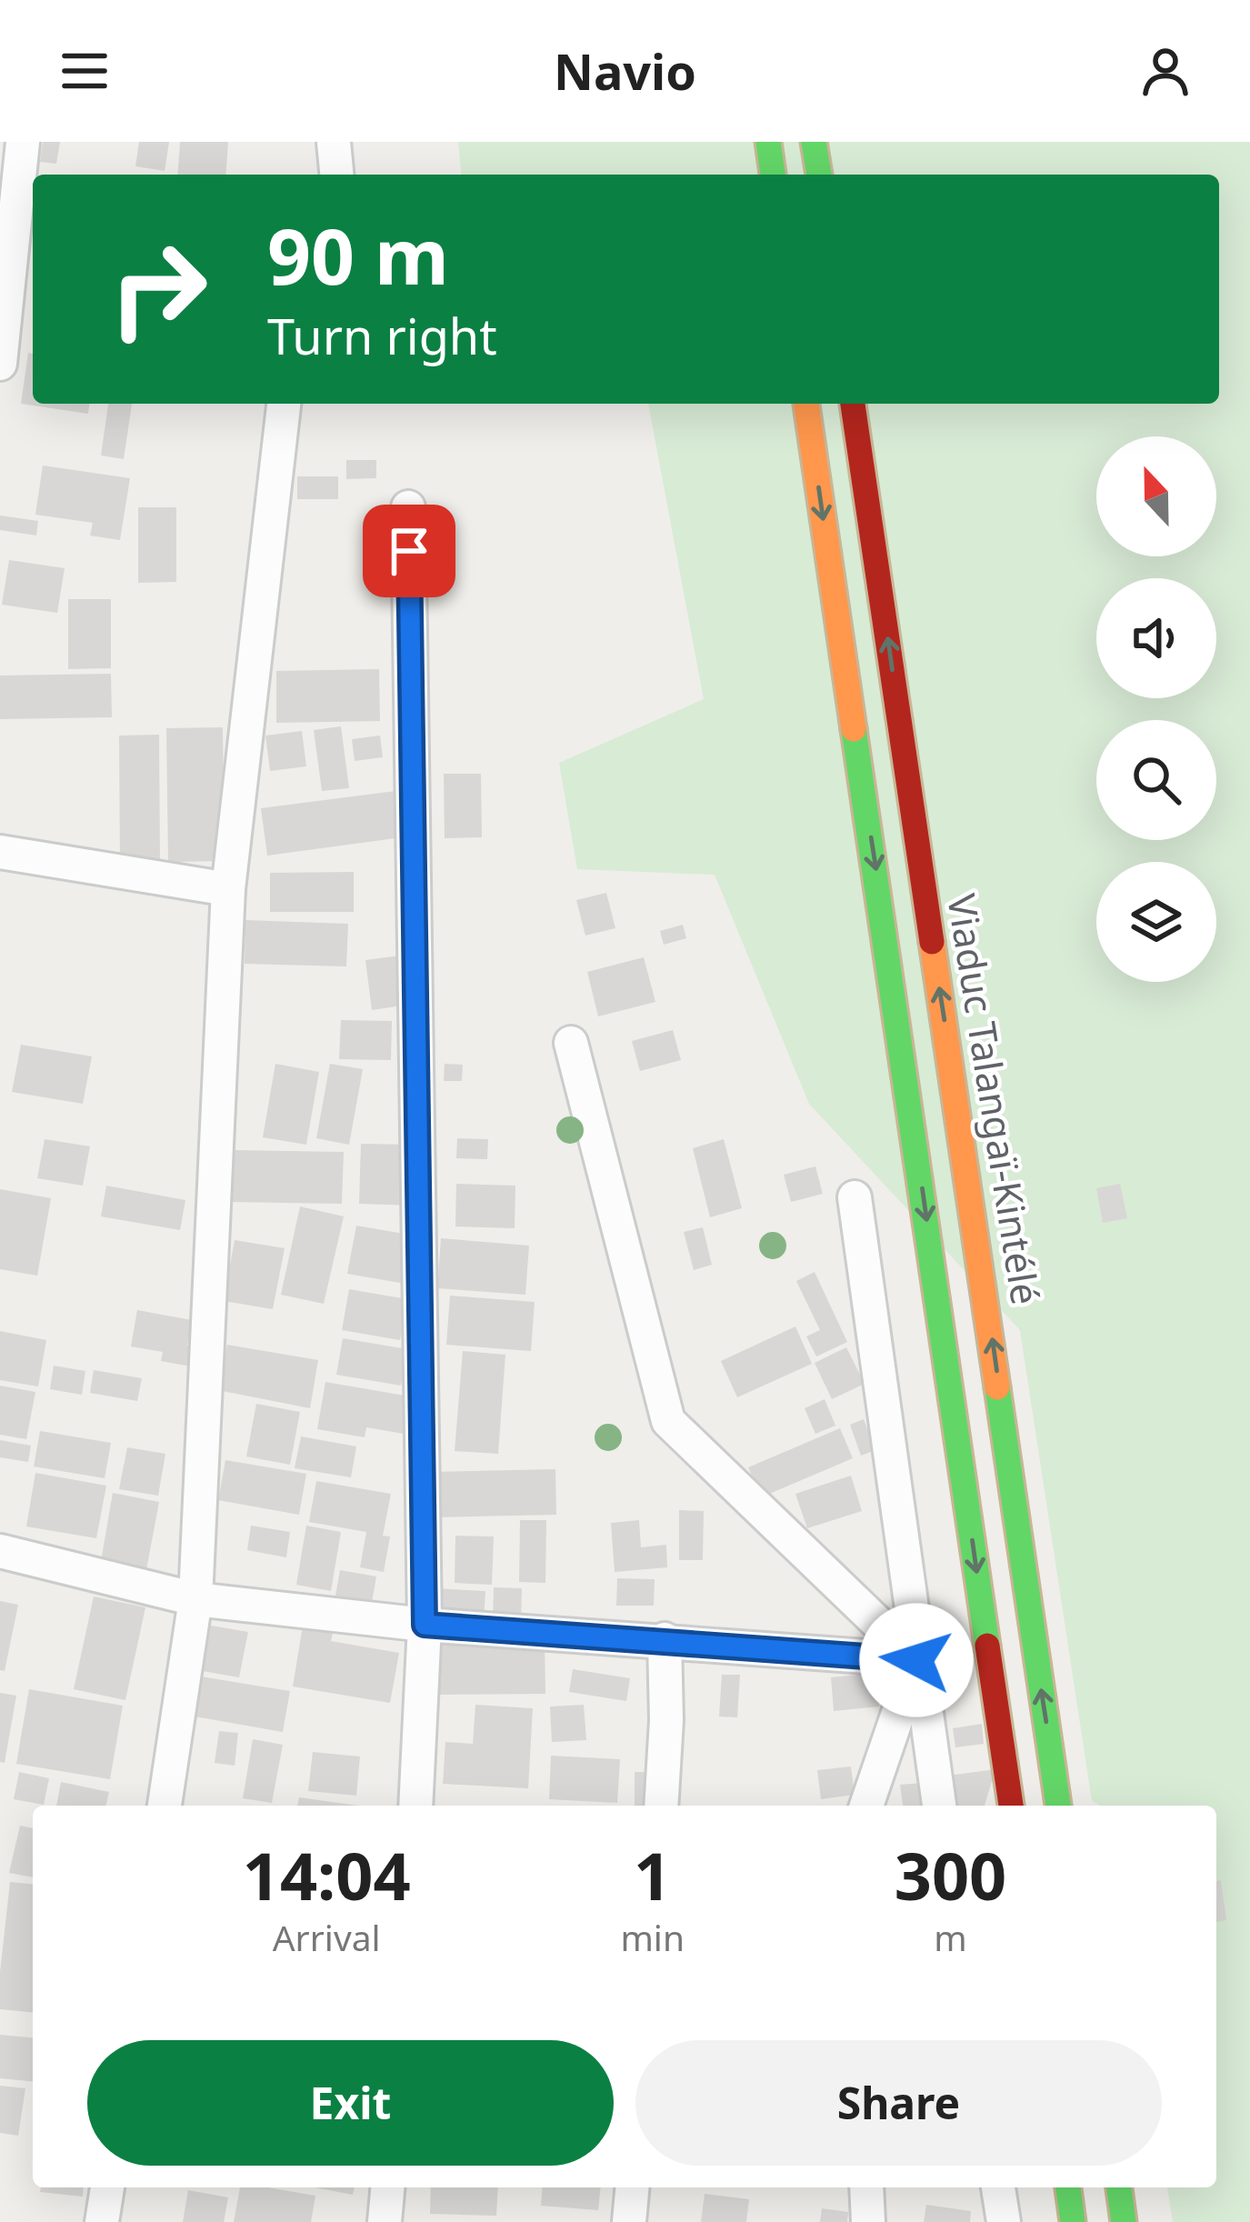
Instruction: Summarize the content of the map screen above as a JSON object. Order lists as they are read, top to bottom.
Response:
{
  "streets": {
    "highway": ["Viaduc Talangaï-Kintélé"]
  },
  "north": "top",
  "page": {
    "header": "Navio",
    "turn": ["90 m", "Turn right"],
    "eta": [
      "14:04",
      "Arrival",
      "1",
      "min",
      "300",
      "m"
    ],
    "buttons": ["Exit", "Share"]
  }
}
